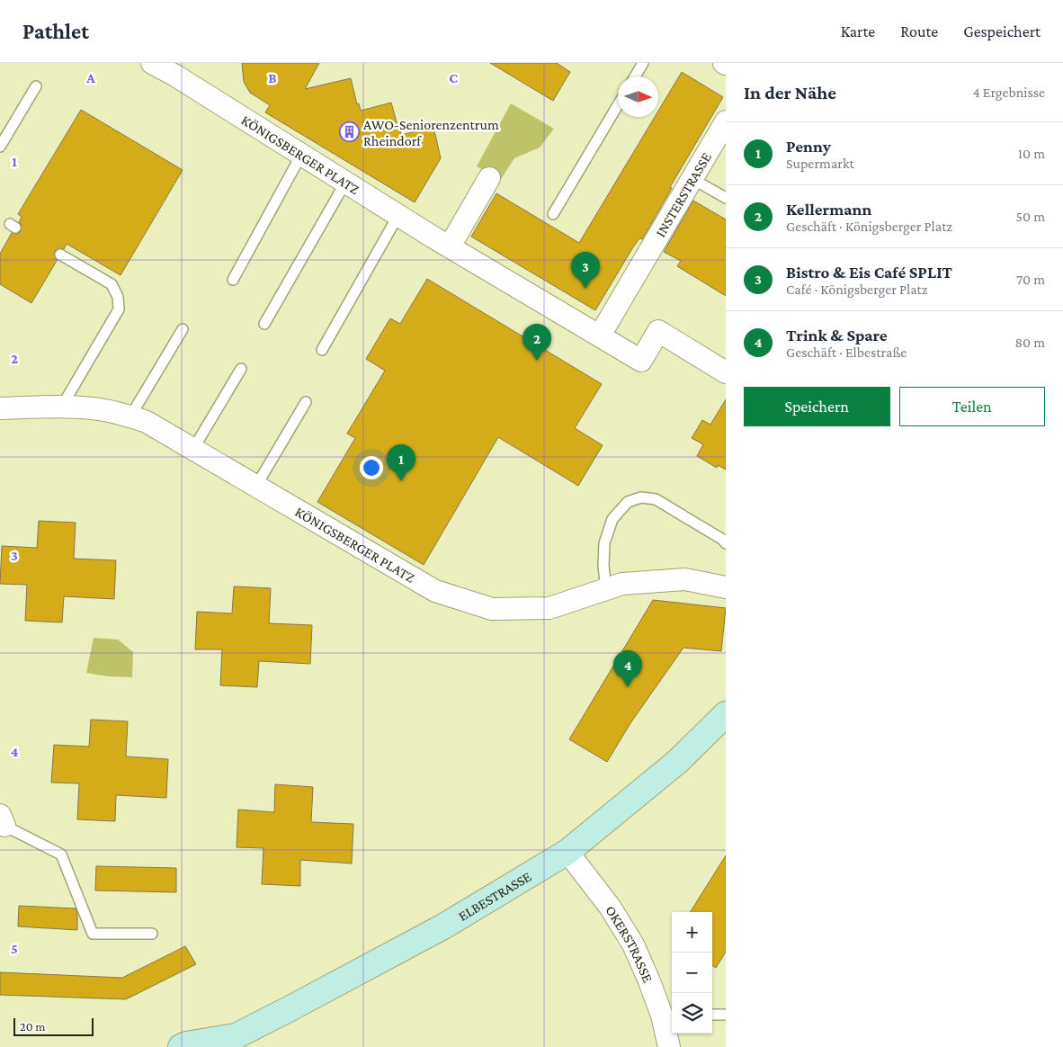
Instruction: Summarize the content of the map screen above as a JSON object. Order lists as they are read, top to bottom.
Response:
{
  "streets": {
    "main road": ["ELBESTRASSE"],
    "street": ["KÖNIGSBERGER PLATZ", "INSTERSTRASSE", "OKERSTRASSE"]
  },
  "crossings": [
    ["KÖNIGSBERGER PLATZ", "INSTERSTRASSE"],
    ["ELBESTRASSE", "OKERSTRASSE"]
  ],
  "places": {
    "building": ["AWO-Seniorenzentrum Rheindorf"]
  },
  "scale_bar": "20 m",
  "north": "right",
  "page": {
    "header": "Pathlet",
    "nav": ["Karte", "Route", "Gespeichert"],
    "heading": ["In der Nähe", "4 Ergebnisse"],
    "list": [
      {
        "mark": "1",
        "name": "Penny",
        "note": "Supermarkt",
        "value": "10 m"
      },
      {
        "mark": "2",
        "name": "Kellermann",
        "note": "Geschäft · Königsberger Platz",
        "value": "50 m"
      },
      {
        "mark": "3",
        "name": "Bistro & Eis Café SPLIT",
        "note": "Café · Königsberger Platz",
        "value": "70 m"
      },
      {
        "mark": "4",
        "name": "Trink & Spare",
        "note": "Geschäft · Elbestraße",
        "value": "80 m"
      }
    ],
    "pins": [
      "3",
      "2",
      "1",
      "4"
    ],
    "buttons": ["Speichern", "Teilen"],
    "map_buttons": ["+", "−"],
    "scale": "20 m"
  },
  "grid": {
    "columns": ["A", "B", "C"],
    "rows": [
      "1",
      "2",
      "3",
      "4",
      "5"
    ]
  }
}
